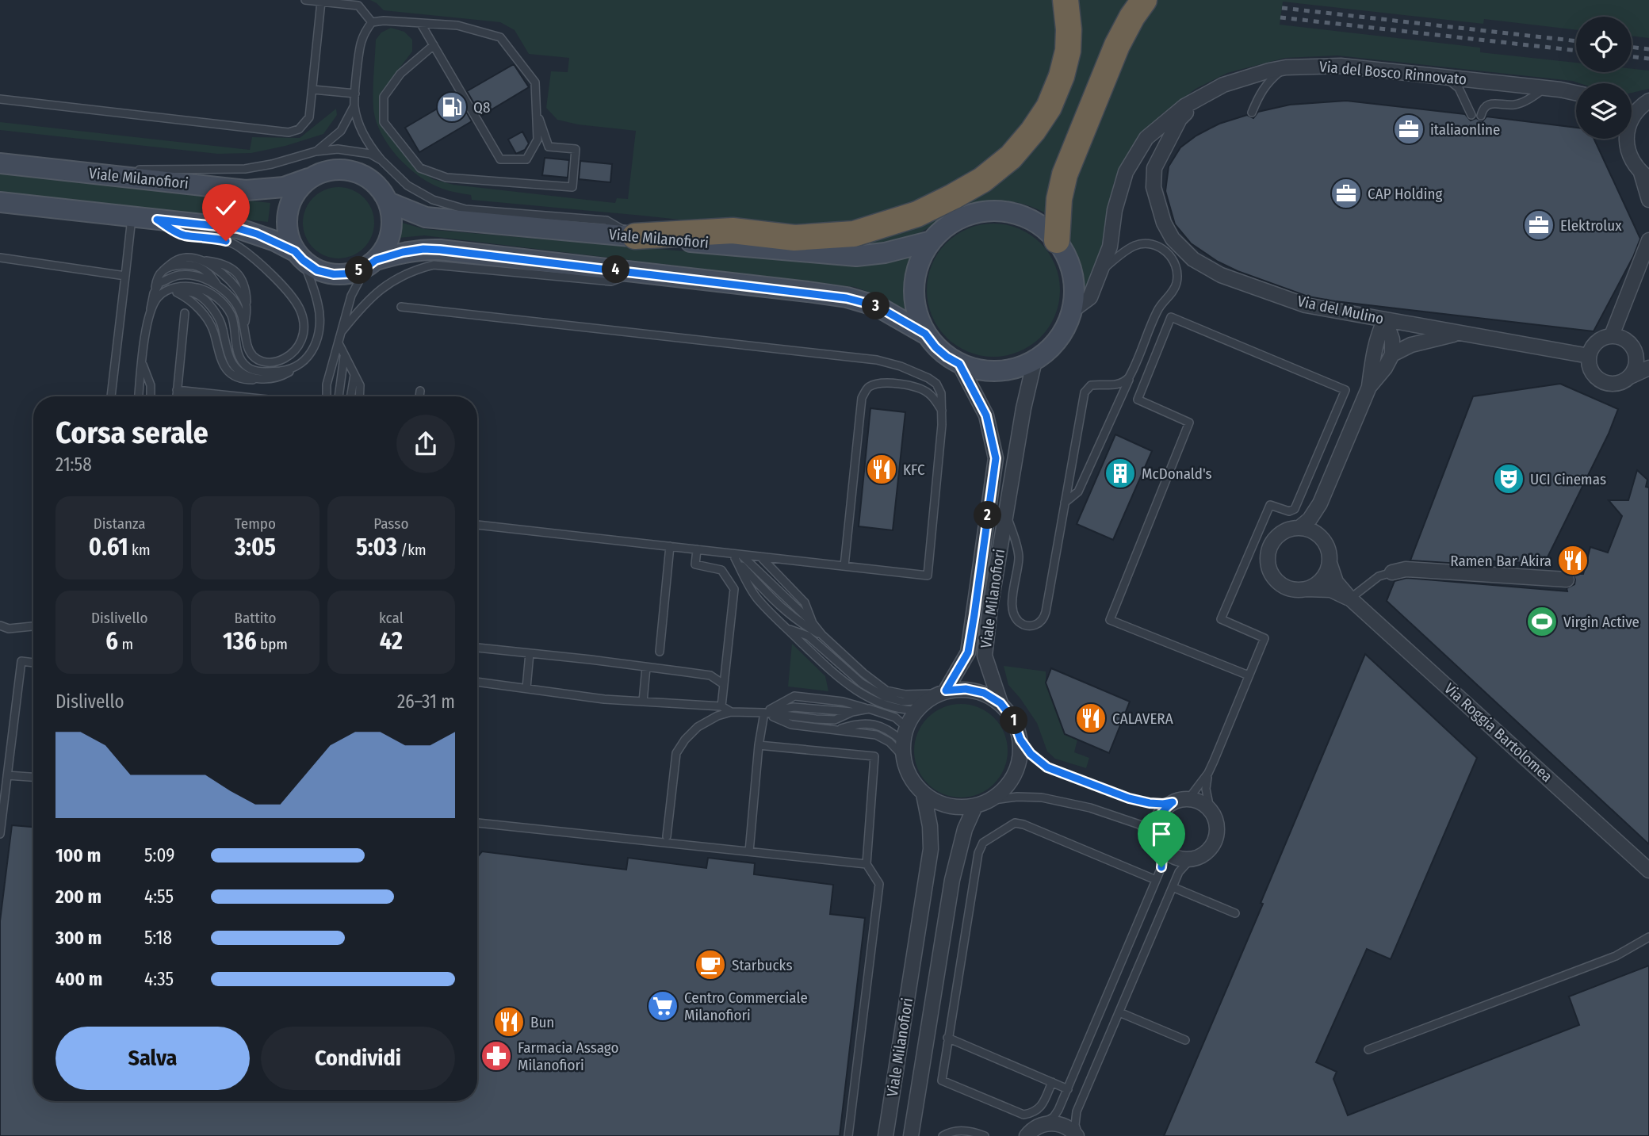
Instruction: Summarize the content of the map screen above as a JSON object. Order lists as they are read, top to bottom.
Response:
{
  "streets": {
    "main road": ["Viale Milanofiori"],
    "street": ["Via del Bosco Rinnovato", "Via del Mulino", "Via Roggia Bartolomea"]
  },
  "crossings": [
    ["Via del Bosco Rinnovato", "Viale Milanofiori"],
    ["Via del Bosco Rinnovato", "Via del Mulino"]
  ],
  "places": {
    "fuel station": ["Q8"],
    "office": ["italiaonline", "CAP Holding", "Elektrolux"],
    "restaurant": [
      "KFC",
      "Ramen Bar Akira",
      "CALAVERA",
      "Bun"
    ],
    "building": ["McDonald's"],
    "theatre": ["UCI Cinemas"],
    "sports": ["Virgin Active"],
    "cafe": ["Starbucks"],
    "supermarket": ["Centro Commerciale Milanofiori"],
    "pharmacy": ["Farmacia Assago Milanofiori"]
  },
  "page": {
    "pins": [
      "4",
      "5",
      "3",
      "2",
      "1"
    ],
    "heading": ["Corsa serale", "21:58"],
    "stats": [
      ["Distanza", "0.61 km"],
      ["Tempo", "3:05"],
      ["Passo", "5:03 /km"],
      ["Dislivello", "6 m"],
      ["Battito", "136 bpm"],
      ["kcal", "42"]
    ],
    "chart": ["Dislivello", "26–31 m"],
    "list": [
      {
        "name": "100 m",
        "note": "5:09"
      },
      {
        "name": "200 m",
        "note": "4:55"
      },
      {
        "name": "300 m",
        "note": "5:18"
      },
      {
        "name": "400 m",
        "note": "4:35"
      }
    ],
    "buttons": ["Salva", "Condividi"]
  }
}
